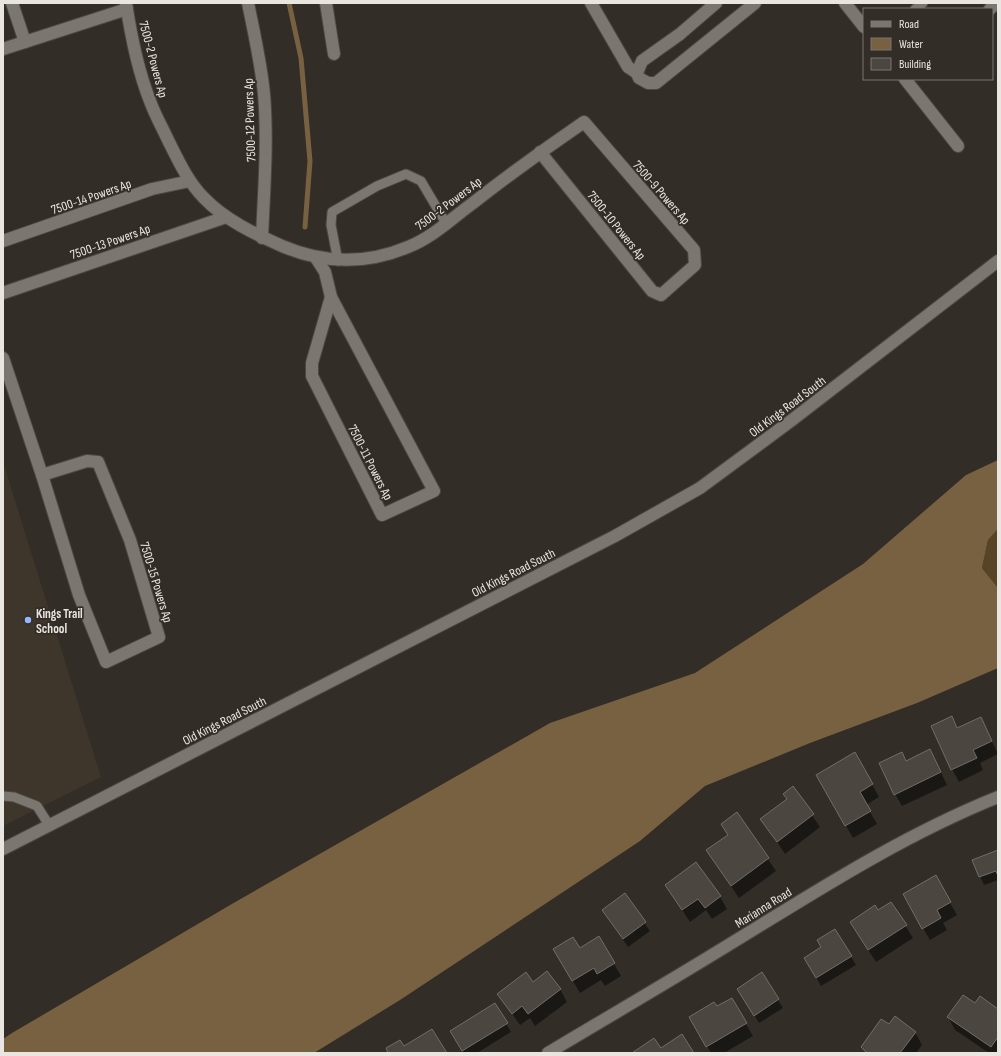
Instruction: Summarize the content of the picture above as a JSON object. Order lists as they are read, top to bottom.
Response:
{
  "streets": {
    "street": [
      "7500-2 Powers Ap",
      "7500-12 Powers Ap",
      "7500-9 Powers Ap",
      "7500-14 Powers Ap",
      "7500-10 Powers Ap",
      "7500-13 Powers Ap",
      "Old Kings Road South",
      "7500-11 Powers Ap",
      "7500-15 Powers Ap",
      "Marianna Road"
    ]
  },
  "crossings": [
    ["7500-2 Powers Ap", "7500-12 Powers Ap"],
    ["7500-2 Powers Ap", "7500-9 Powers Ap"],
    ["7500-2 Powers Ap", "7500-14 Powers Ap"],
    ["7500-2 Powers Ap", "7500-10 Powers Ap"],
    ["7500-2 Powers Ap", "7500-13 Powers Ap"],
    ["7500-2 Powers Ap", "7500-11 Powers Ap"],
    ["7500-9 Powers Ap", "7500-10 Powers Ap"]
  ],
  "places": ["Kings Trail School"],
  "legend": ["Road", "Water", "Building"]
}
